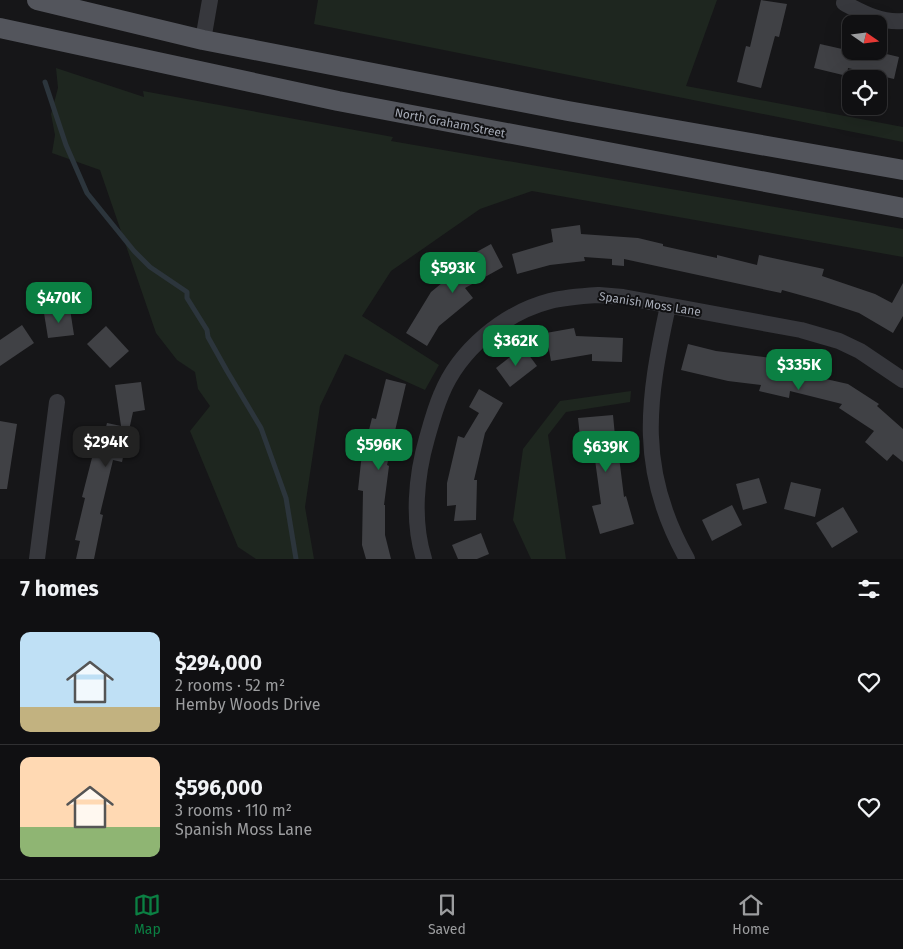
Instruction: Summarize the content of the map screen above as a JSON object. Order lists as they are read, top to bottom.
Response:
{
  "streets": {
    "main road": ["North Graham Street"],
    "street": ["Spanish Moss Lane"]
  },
  "north": "right",
  "page": {
    "price": [
      "$593K",
      "$470K",
      "$362K",
      "$335K",
      "$294K",
      "$596K",
      "$639K"
    ],
    "heading": "7 homes",
    "list": [
      {
        "name": "$294,000",
        "note": "2 rooms · 52 m² · Hemby Woods Drive"
      },
      {
        "name": "$596,000",
        "note": "3 rooms · 110 m² · Spanish Moss Lane"
      }
    ],
    "tabs": ["Map", "Saved", "Home"]
  }
}
